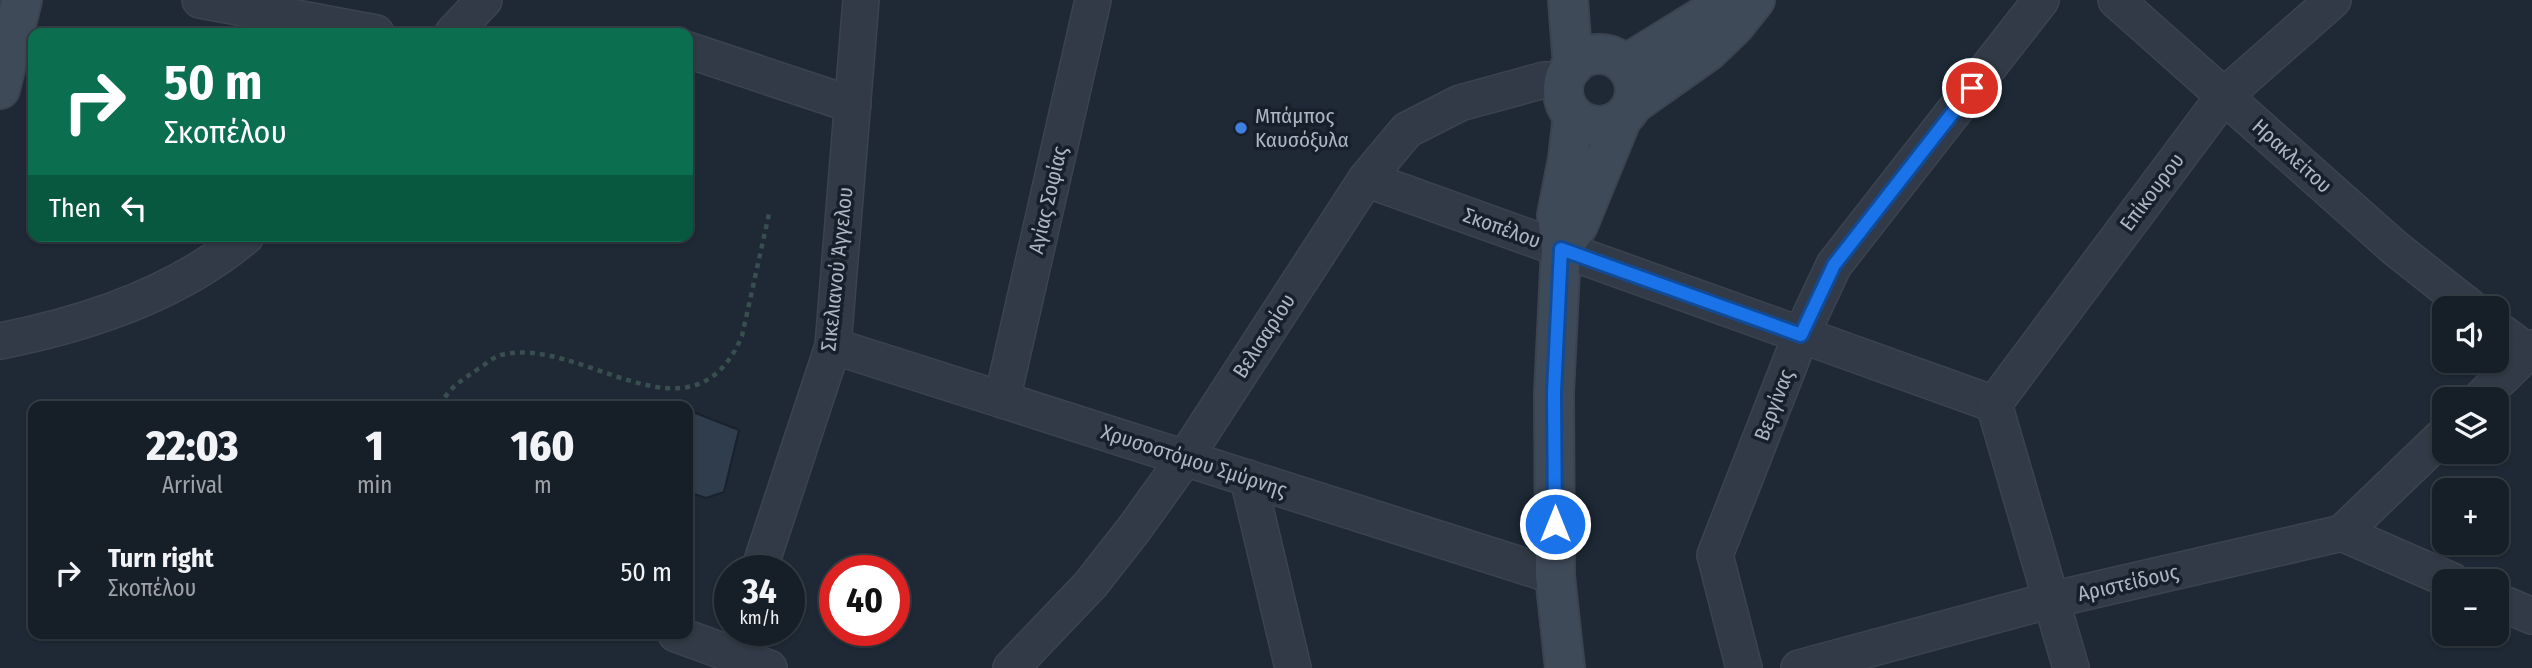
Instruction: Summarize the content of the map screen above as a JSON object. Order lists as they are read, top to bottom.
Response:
{
  "streets": {
    "street": [
      "Ηρακλείτου",
      "Επίκουρου",
      "Αγίας Σοφίας",
      "Σκοπέλου",
      "Σικελιανού Άγγελου",
      "Βελισαρίου",
      "Βεργίνας",
      "Χρυσοστόμου Σμύρνης",
      "Αριστείδους"
    ]
  },
  "crossings": [
    ["Ηρακλείτου", "Επίκουρου"],
    ["Επίκουρου", "Σκοπέλου"],
    ["Αγίας Σοφίας", "Χρυσοστόμου Σμύρνης"],
    ["Σκοπέλου", "Βελισαρίου"],
    ["Σκοπέλου", "Βεργίνας"],
    ["Σικελιανού Άγγελου", "Χρυσοστόμου Σμύρνης"],
    ["Βελισαρίου", "Χρυσοστόμου Σμύρνης"]
  ],
  "places": ["Μπάμπος Καυσόξυλα"],
  "page": {
    "turn": ["50 m", "Σκοπέλου"],
    "then": "Then",
    "map_buttons": ["+", "−"],
    "eta": [
      "22:03",
      "Arrival",
      "1",
      "min",
      "160",
      "m"
    ],
    "list": [
      {
        "name": "Turn right",
        "note": "Σκοπέλου",
        "value": "50 m"
      }
    ],
    "speed": "34 km/h",
    "limit": "40"
  }
}
